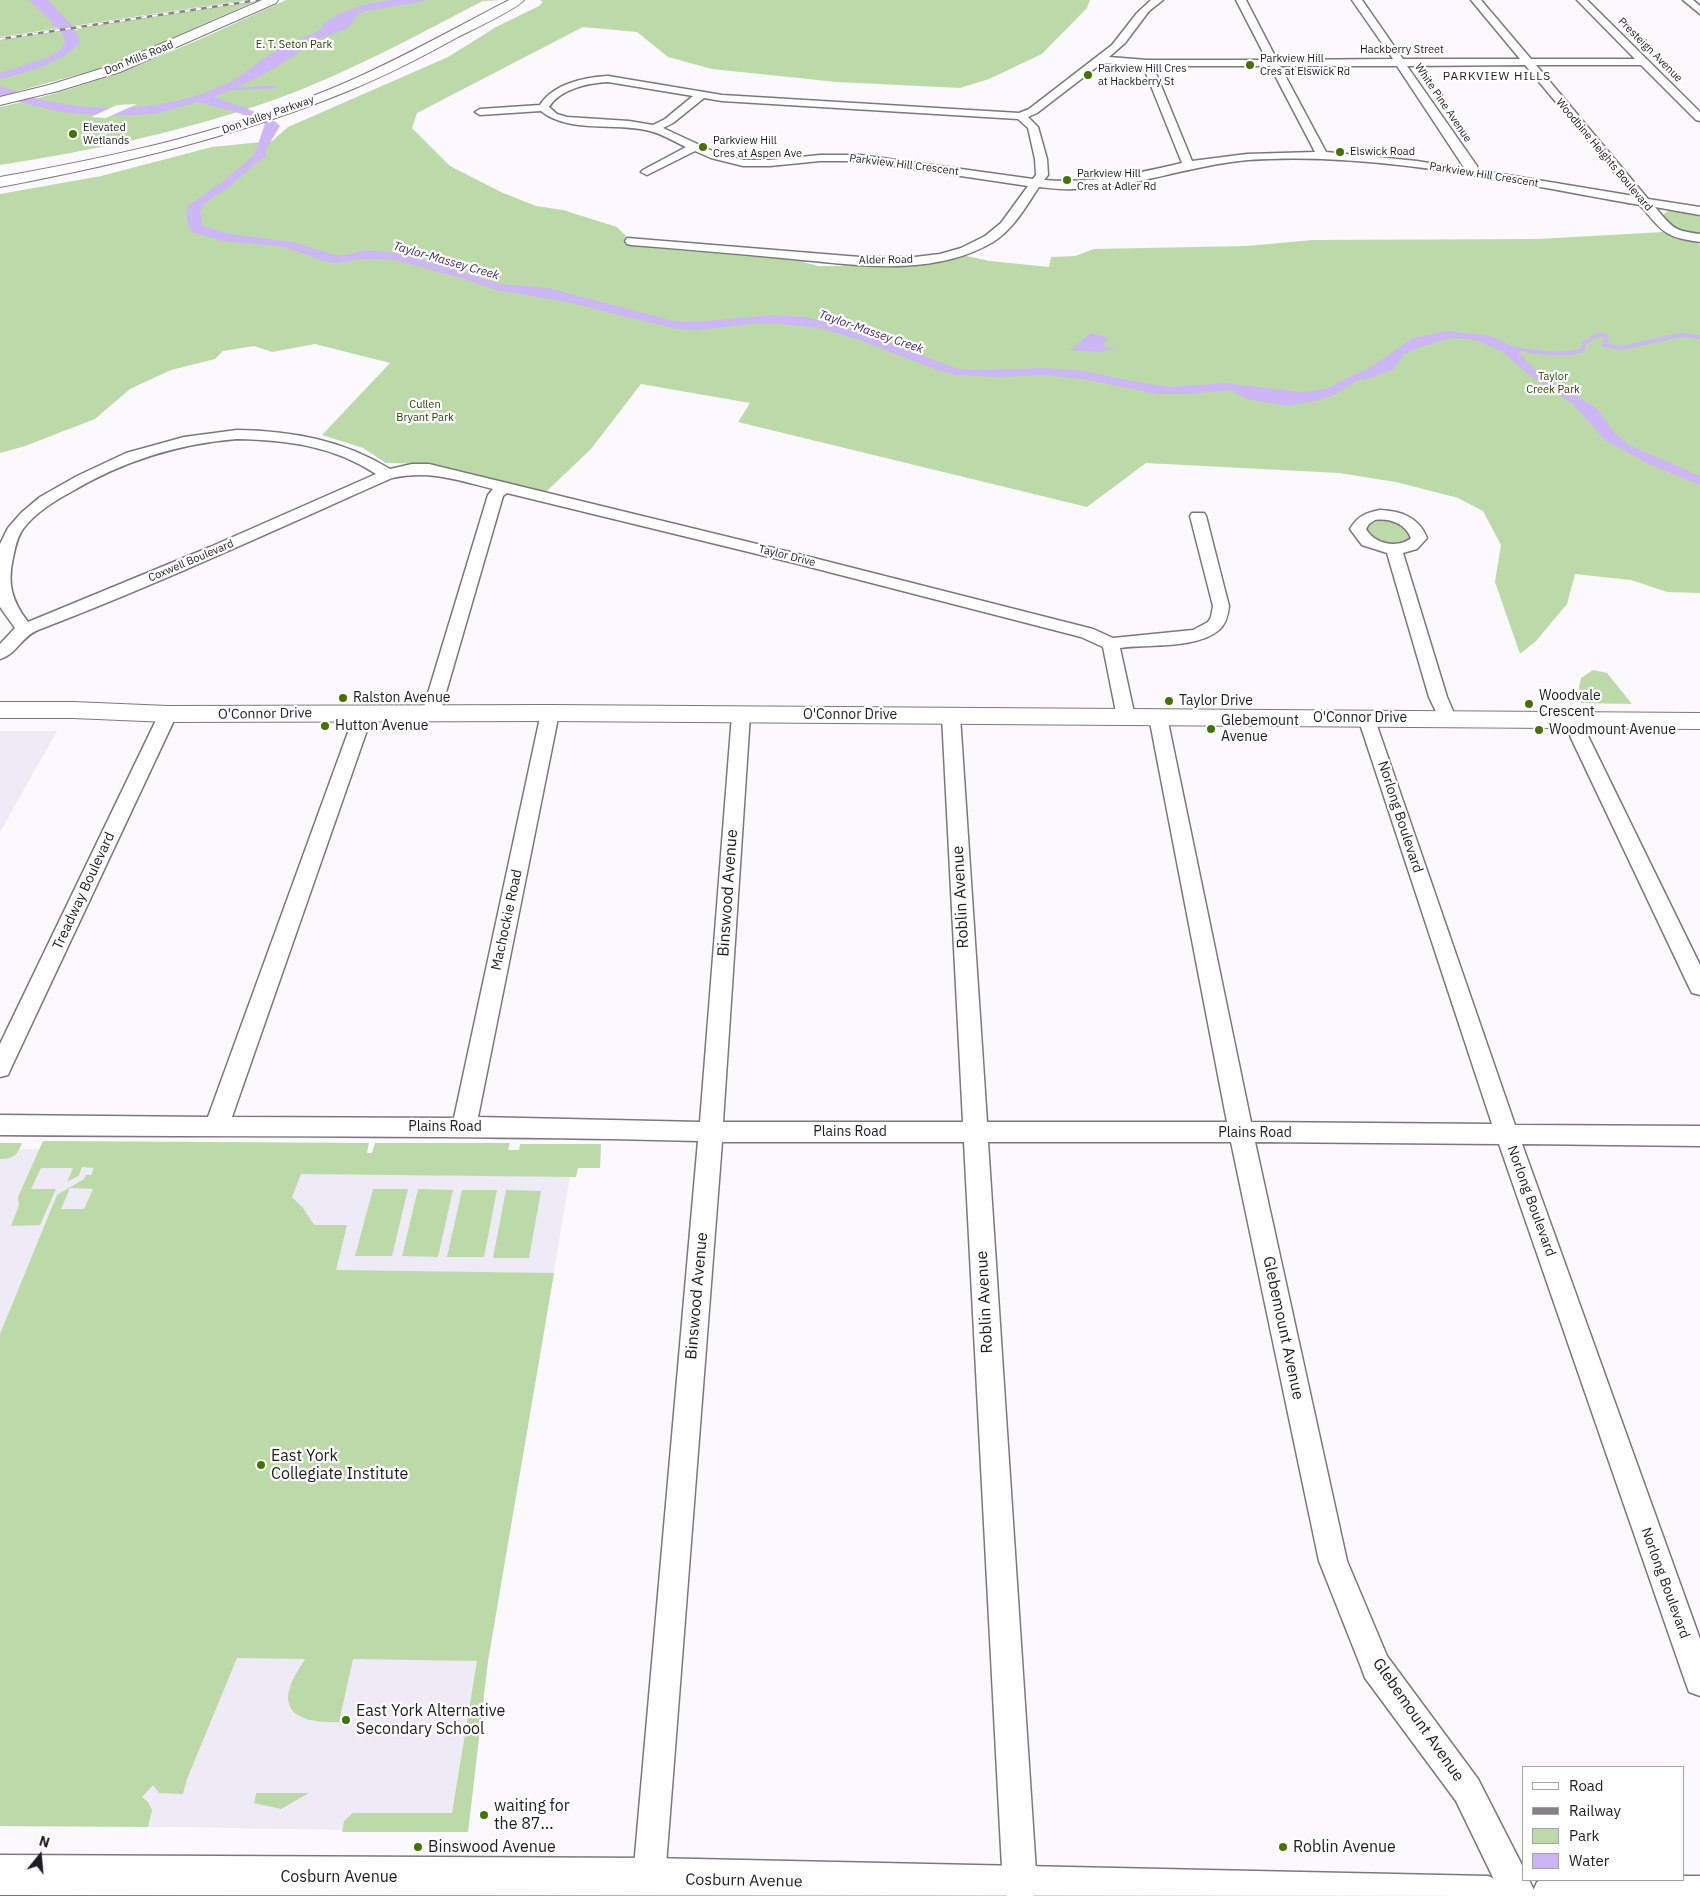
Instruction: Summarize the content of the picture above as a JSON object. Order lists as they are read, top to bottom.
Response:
{
  "streets": {
    "main road": ["Don Mills Road", "Don Valley Parkway", "O'Connor Drive"],
    "street": [
      "Hackberry Street",
      "Presteign Avenue",
      "White Pine Avenue",
      "Woodbine Heights Boulevard",
      "Parkview Hill Crescent",
      "Alder Road",
      "Taylor Drive",
      "Coxwell Boulevard",
      "Norlong Boulevard",
      "Treadway Boulevard",
      "Binswood Avenue",
      "Roblin Avenue",
      "Machockie Road",
      "Plains Road",
      "Glebemount Avenue",
      "Cosburn Avenue"
    ]
  },
  "crossings": [
    ["Hackberry Street", "Presteign Avenue"],
    ["Hackberry Street", "White Pine Avenue"],
    ["Hackberry Street", "Woodbine Heights Boulevard"],
    ["White Pine Avenue", "Parkview Hill Crescent"],
    ["Woodbine Heights Boulevard", "Parkview Hill Crescent"],
    ["Parkview Hill Crescent", "Alder Road"],
    ["Taylor Drive", "Coxwell Boulevard"],
    ["O'Connor Drive", "Norlong Boulevard"],
    ["O'Connor Drive", "Treadway Boulevard"],
    ["O'Connor Drive", "Binswood Avenue"],
    ["O'Connor Drive", "Roblin Avenue"],
    ["O'Connor Drive", "Machockie Road"],
    ["O'Connor Drive", "Glebemount Avenue"],
    ["Norlong Boulevard", "Plains Road"],
    ["Binswood Avenue", "Plains Road"],
    ["Binswood Avenue", "Cosburn Avenue"],
    ["Roblin Avenue", "Plains Road"],
    ["Roblin Avenue", "Cosburn Avenue"],
    ["Machockie Road", "Plains Road"],
    ["Plains Road", "Glebemount Avenue"]
  ],
  "districts": ["PARKVIEW HILLS"],
  "water": ["Taylor-Massey Creek"],
  "parks": ["E. T. Seton Park", "Taylor Creek Park", "Cullen Bryant Park"],
  "places": [
    "Parkview Hill Cres at Elswick Rd",
    "Parkview Hill Cres at Hackberry St",
    "Elevated Wetlands",
    "Parkview Hill Cres at Aspen Ave",
    "Elswick Road",
    "Parkview Hill Cres at Adler Rd",
    "Ralston Avenue",
    "Taylor Drive",
    "Woodvale Crescent",
    "Hutton Avenue",
    "Glebemount Avenue",
    "Woodmount Avenue",
    "East York Collegiate Institute",
    "East York Alternative Secondary School",
    "waiting for the 87...",
    "Binswood Avenue",
    "Roblin Avenue"
  ],
  "legend": [
    "Road",
    "Railway",
    "Park",
    "Water"
  ],
  "north": "top"
}
